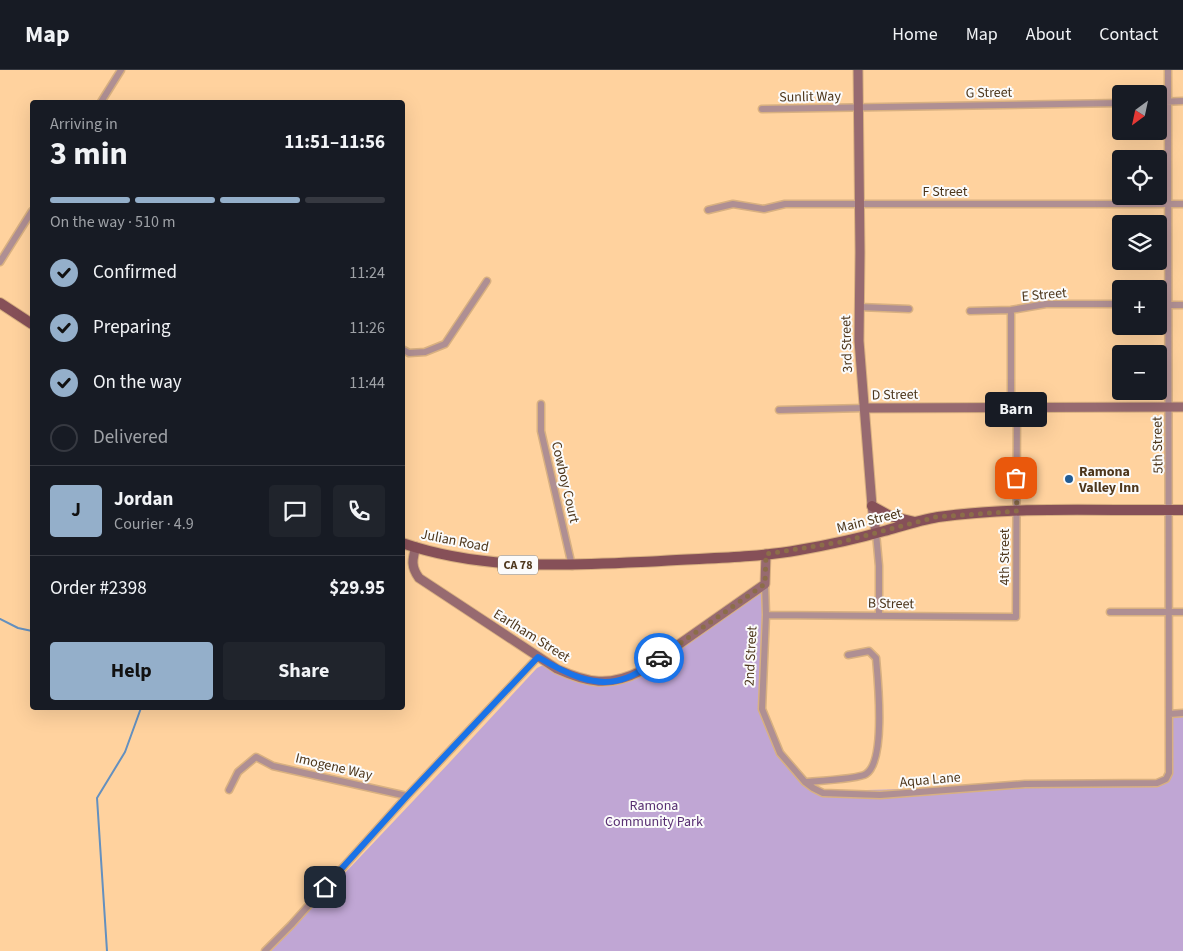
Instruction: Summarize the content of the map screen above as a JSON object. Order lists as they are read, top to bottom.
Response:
{
  "streets": {
    "main road": ["Main Street", "Julian Road", "CA 78"],
    "street": [
      "G Street",
      "Sunlit Way",
      "F Street",
      "E Street",
      "3rd Street",
      "D Street",
      "5th Street",
      "Cowboy Court",
      "4th Street",
      "B Street",
      "Earlham Street",
      "2nd Street",
      "Imogene Way",
      "Aqua Lane"
    ]
  },
  "crossings": [
    ["G Street", "Sunlit Way"],
    ["G Street", "3rd Street"],
    ["Sunlit Way", "3rd Street"],
    ["F Street", "3rd Street"],
    ["F Street", "5th Street"],
    ["E Street", "4th Street"],
    ["3rd Street", "D Street"],
    ["3rd Street", "Main Street"],
    ["3rd Street", "B Street"],
    ["D Street", "5th Street"],
    ["D Street", "4th Street"],
    ["5th Street", "Main Street"],
    ["5th Street", "Aqua Lane"],
    ["Cowboy Court", "Julian Road"],
    ["Main Street", "Julian Road"],
    ["Main Street", "4th Street"],
    ["Main Street", "2nd Street"],
    ["Julian Road", "Earlham Street"],
    ["4th Street", "B Street"],
    ["B Street", "2nd Street"],
    ["Earlham Street", "2nd Street"],
    ["2nd Street", "Aqua Lane"]
  ],
  "parks": ["Ramona Community Park"],
  "places": ["Barn", "Ramona Valley Inn"],
  "north": "bottom left",
  "page": {
    "header": "Map",
    "nav": [
      "Home",
      "Map",
      "About",
      "Contact"
    ],
    "map_buttons": ["+", "−"],
    "heading": ["3 min", "Arriving in", "11:51–11:56"],
    "panel": [
      "Jordan",
      "Courier · 4.9",
      "Order #2398",
      "$29.95"
    ],
    "bar": "On the way · 510 m",
    "list": [
      ["Confirmed", "11:24"],
      ["Preparing", "11:26"],
      ["On the way", "11:44"],
      "Delivered"
    ],
    "bubble": "Barn",
    "round": "J",
    "buttons": ["Help", "Share"]
  }
}
